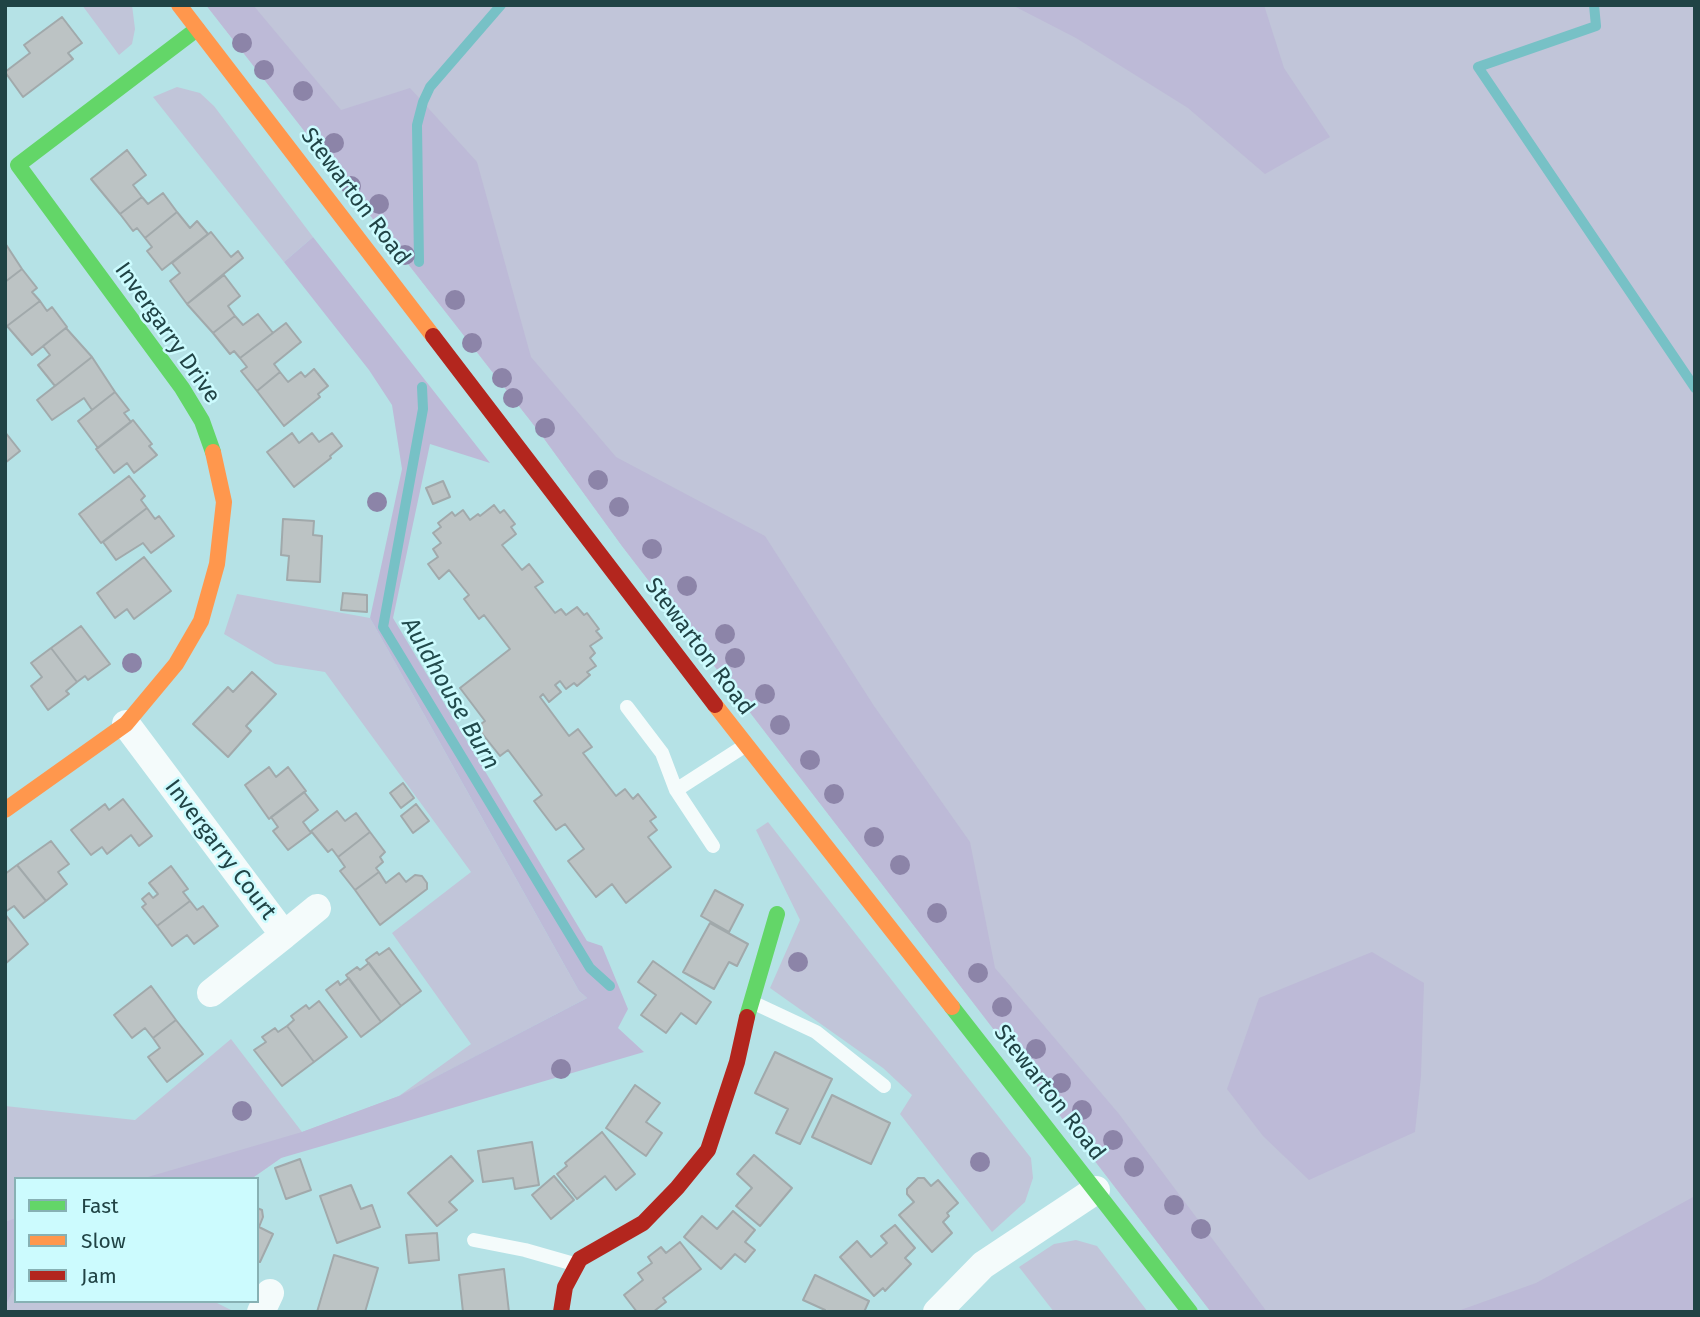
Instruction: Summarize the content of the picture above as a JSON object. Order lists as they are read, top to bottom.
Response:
{
  "streets": {
    "main road": ["Stewarton Road", "Invergarry Drive"],
    "street": ["Invergarry Court"]
  },
  "crossings": [
    ["Stewarton Road", "Invergarry Drive"],
    ["Invergarry Drive", "Invergarry Court"]
  ],
  "water": ["Auldhouse Burn"],
  "legend": ["Fast", "Slow", "Jam"]
}
